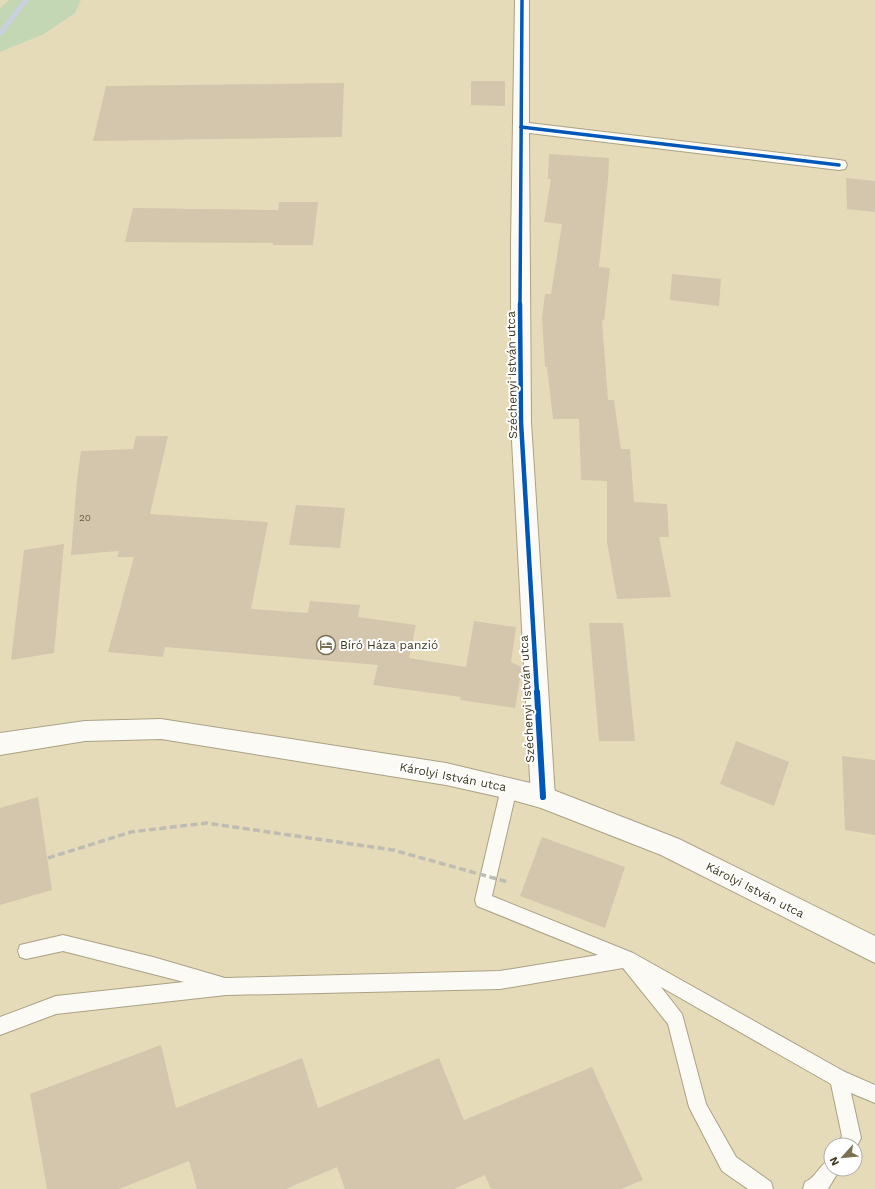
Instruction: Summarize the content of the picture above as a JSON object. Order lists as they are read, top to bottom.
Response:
{
  "streets": {
    "street": ["Széchenyi István utca", "Károlyi István utca"]
  },
  "crossings": [
    ["Széchenyi István utca", "Károlyi István utca"]
  ],
  "places": {
    "hotel": ["Bíró Háza panzió"]
  },
  "house_numbers": ["20"],
  "north": "bottom left"
}
